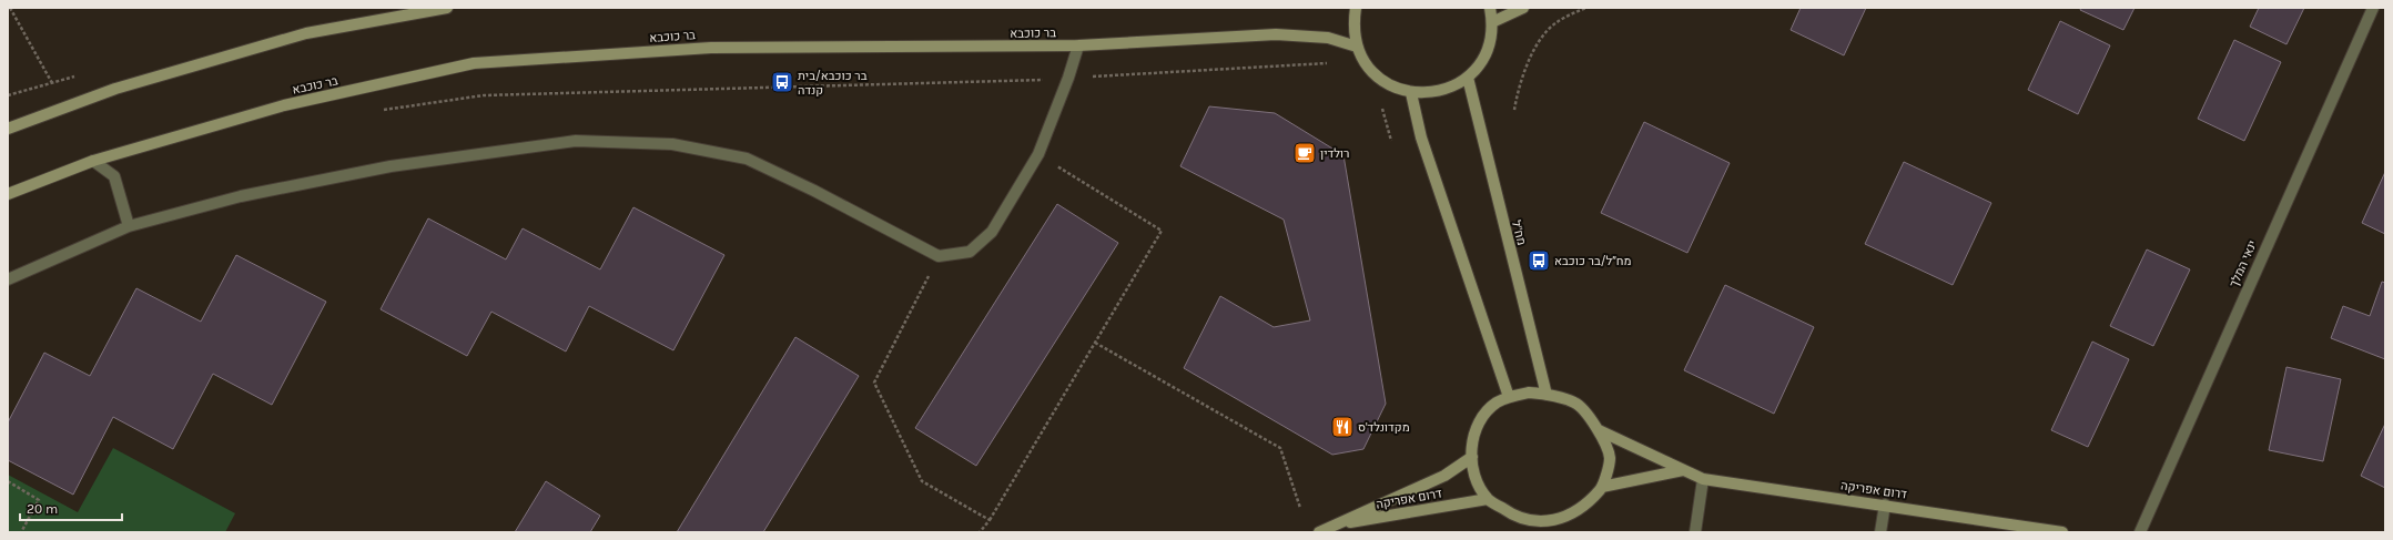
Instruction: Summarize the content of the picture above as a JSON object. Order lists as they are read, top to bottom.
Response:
{
  "streets": {
    "main road": ["בר כוכבא", "מח\"ל", "דרום אפריקה"],
    "street": ["ינאי המלך"]
  },
  "crossings": [
    ["מח\"ל", "דרום אפריקה"]
  ],
  "places": {
    "bus stop": ["בר כוכבא/בית קנדה", "מח״ל/בר כוכבא"],
    "cafe": ["רולדין"],
    "restaurant": ["מקדונלד'ס"]
  },
  "scale_bar": "20 m"
}
